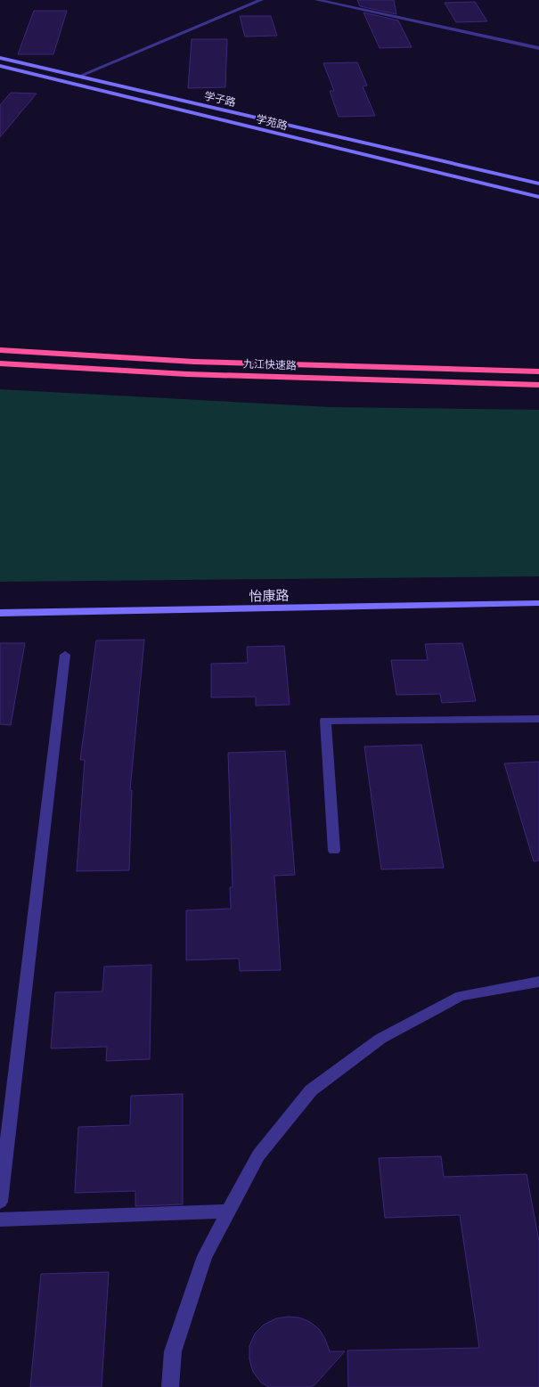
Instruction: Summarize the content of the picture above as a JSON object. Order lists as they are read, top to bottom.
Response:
{
  "streets": {
    "highway": ["九江快速路"],
    "street": ["学子路", "学苑路", "怡康路"]
  }
}
